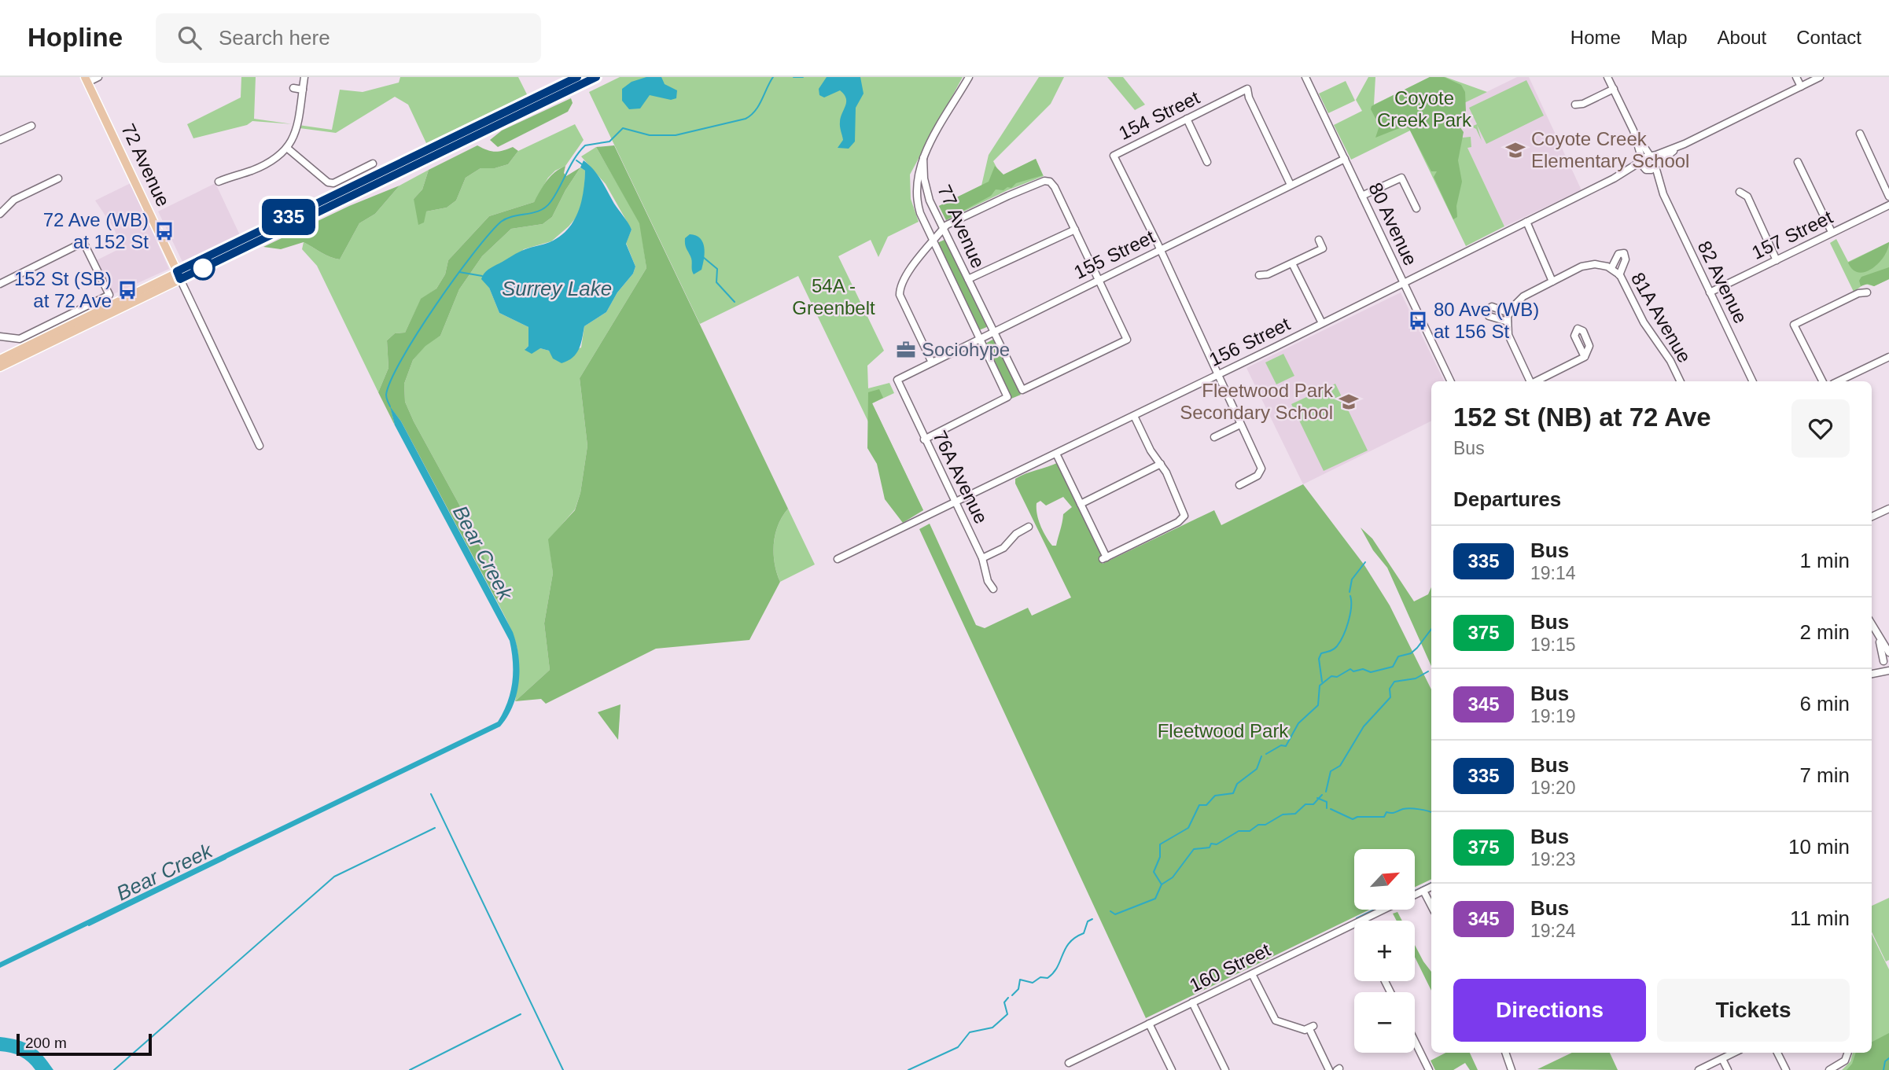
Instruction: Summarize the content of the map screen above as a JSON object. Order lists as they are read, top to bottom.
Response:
{
  "streets": {
    "main road": ["72 Avenue"],
    "street": [
      "154 Street",
      "80 Avenue",
      "77 Avenue",
      "157 Street",
      "155 Street",
      "82 Avenue",
      "81A Avenue",
      "156 Street",
      "76A Avenue",
      "160 Street"
    ]
  },
  "crossings": [
    ["154 Street", "155 Street"],
    ["80 Avenue", "155 Street"],
    ["80 Avenue", "156 Street"],
    ["77 Avenue", "155 Street"],
    ["77 Avenue", "76A Avenue"],
    ["157 Street", "82 Avenue"],
    ["155 Street", "76A Avenue"],
    ["82 Avenue", "156 Street"],
    ["156 Street", "76A Avenue"]
  ],
  "water": ["Surrey Lake", "Bear Creek"],
  "parks": ["Coyote Creek Park", "54A - Greenbelt", "Fleetwood Park"],
  "places": {
    "school or university": ["Coyote Creek Elementary School", "Fleetwood Park Secondary School"],
    "bus stop": ["72 Ave (WB) at 152 St", "152 St (SB) at 72 Ave", "80 Ave (WB) at 156 St"],
    "office": ["Sociohype"]
  },
  "lines": ["bus line 335"],
  "scale_bar": "200 m",
  "north": "top right",
  "page": {
    "header": "Hopline",
    "search": "Search here",
    "nav": [
      "Home",
      "Map",
      "About",
      "Contact"
    ],
    "on_map": "335",
    "heading": [
      ["152 St (NB) at 72 Ave", "Bus"],
      "Departures"
    ],
    "list": [
      {
        "mark": "335",
        "name": "Bus",
        "note": "19:14",
        "value": "1 min"
      },
      {
        "mark": "375",
        "name": "Bus",
        "note": "19:15",
        "value": "2 min"
      },
      {
        "mark": "345",
        "name": "Bus",
        "note": "19:19",
        "value": "6 min"
      },
      {
        "mark": "335",
        "name": "Bus",
        "note": "19:20",
        "value": "7 min"
      },
      {
        "mark": "375",
        "name": "Bus",
        "note": "19:23",
        "value": "10 min"
      },
      {
        "mark": "345",
        "name": "Bus",
        "note": "19:24",
        "value": "11 min"
      }
    ],
    "map_buttons": ["+", "−"],
    "buttons": ["Directions", "Tickets"],
    "scale": "200 m"
  }
}
